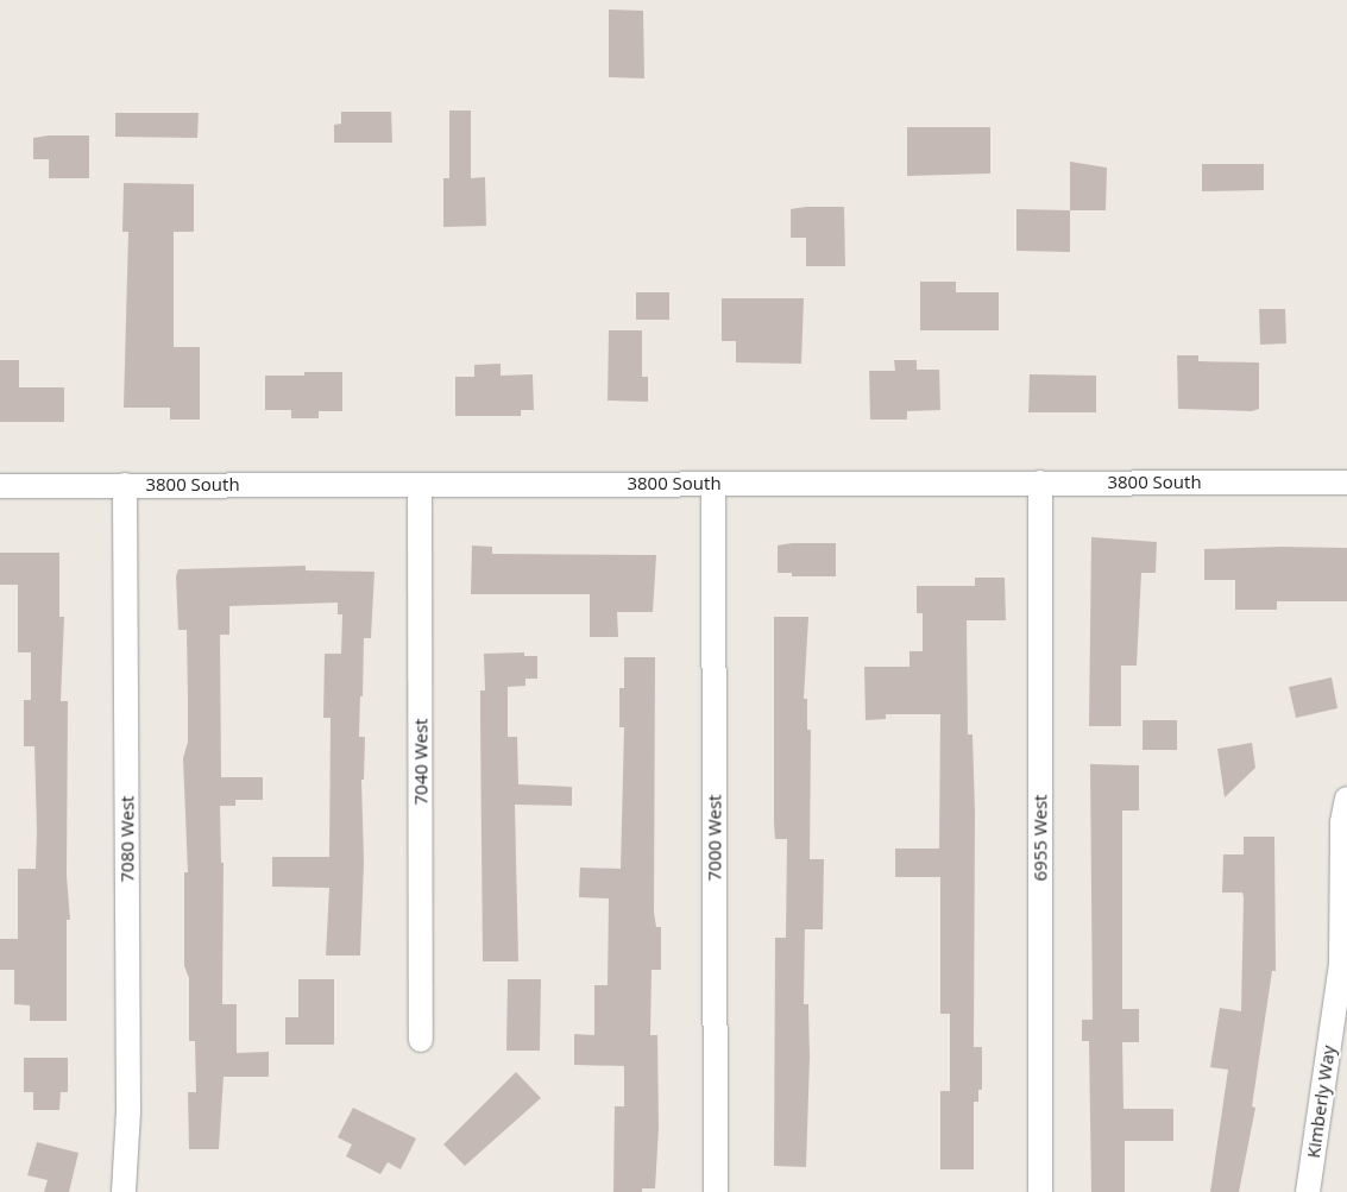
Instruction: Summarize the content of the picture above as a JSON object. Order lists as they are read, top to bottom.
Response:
{
  "streets": {
    "street": [
      "3800 South",
      "7040 West",
      "7000 West",
      "6955 West",
      "7080 West",
      "Kimberly Way"
    ]
  },
  "crossings": [
    ["3800 South", "7040 West"],
    ["3800 South", "7000 West"],
    ["3800 South", "6955 West"],
    ["3800 South", "7080 West"]
  ]
}
